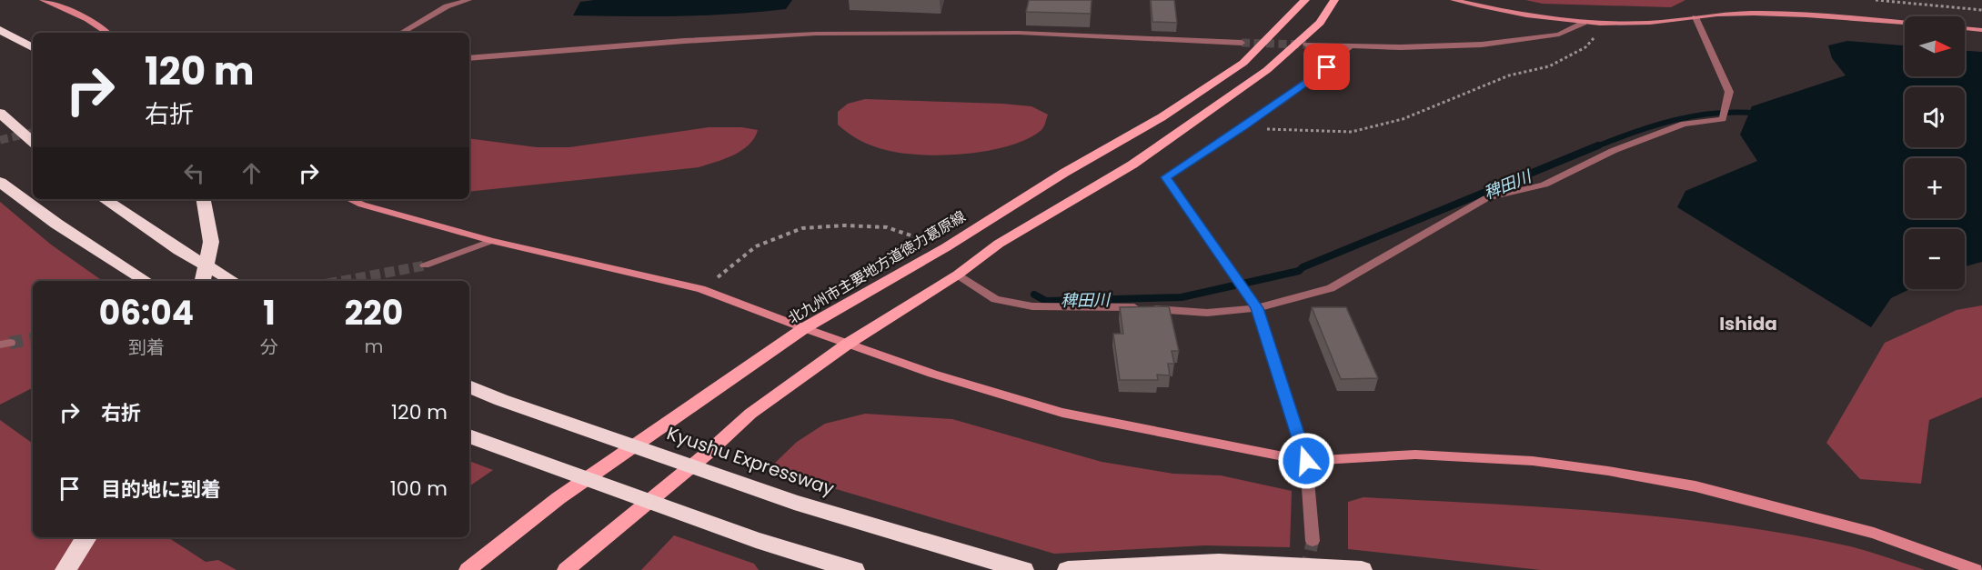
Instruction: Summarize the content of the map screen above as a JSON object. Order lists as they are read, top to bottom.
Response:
{
  "streets": {
    "highway": ["Kyushu Expressway"],
    "main road": ["北九州市主要地方道徳力葛原線"]
  },
  "districts": ["Ishida"],
  "water": ["稗田川"],
  "north": "right",
  "page": {
    "map_buttons": ["+", "−"],
    "turn": ["120 m", "右折"],
    "eta": [
      "06:04",
      "到着",
      "1",
      "分",
      "220",
      "m"
    ],
    "list": [
      {
        "name": "右折",
        "value": "120 m"
      },
      {
        "name": "目的地に到着",
        "value": "100 m"
      }
    ]
  }
}
